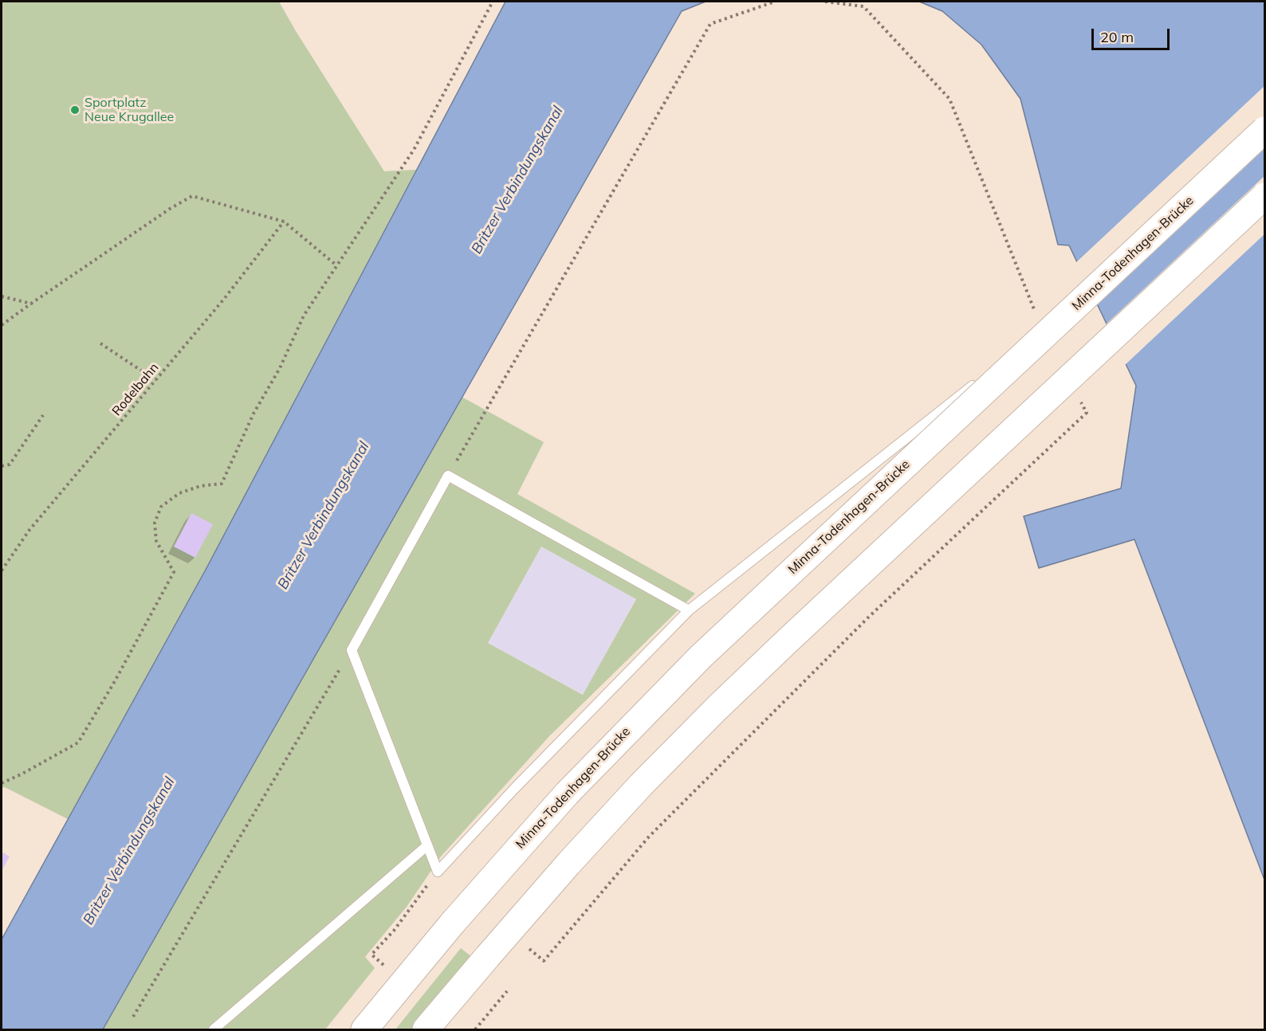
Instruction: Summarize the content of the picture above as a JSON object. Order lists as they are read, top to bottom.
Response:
{
  "streets": {
    "main road": ["Minna-Todenhagen-Brücke"],
    "path": ["Rodelbahn"]
  },
  "water": ["Britzer Verbindungskanal"],
  "places": ["Sportplatz Neue Krugallee"],
  "scale_bar": "20 m"
}
